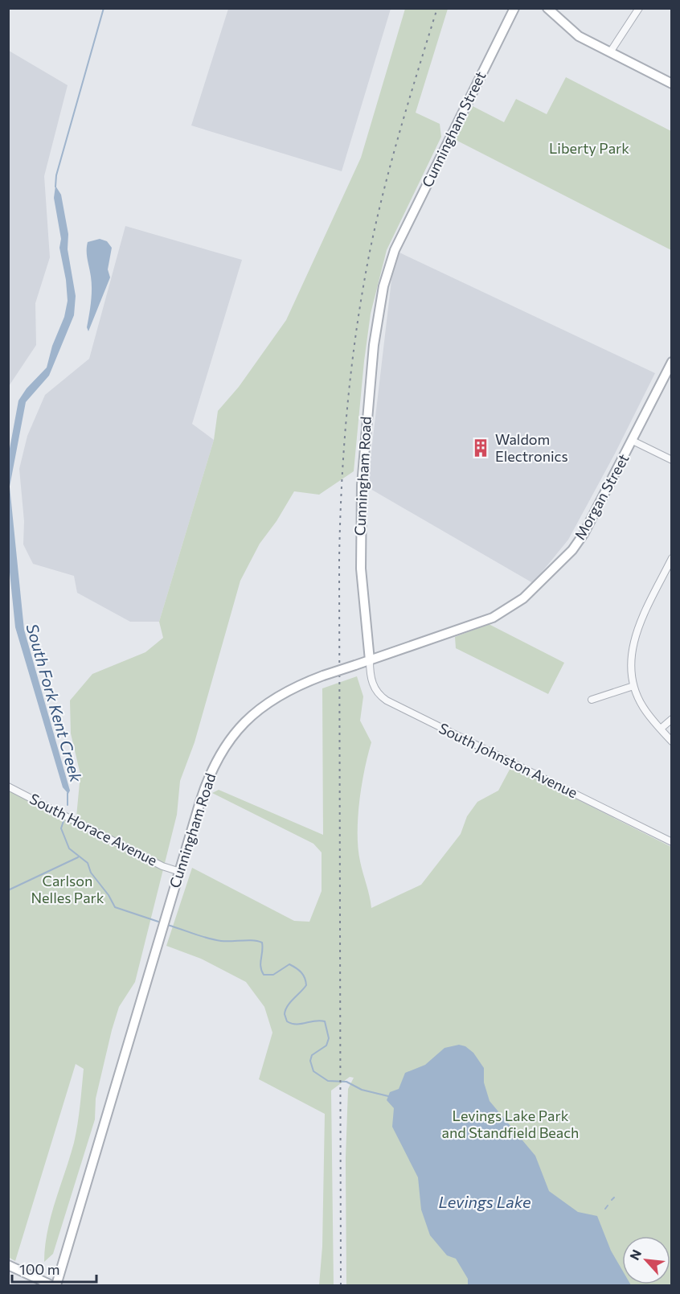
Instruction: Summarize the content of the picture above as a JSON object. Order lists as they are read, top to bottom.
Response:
{
  "streets": {
    "main road": ["Cunningham Street", "Cunningham Road", "Morgan Street"],
    "street": ["South Johnston Avenue", "South Horace Avenue"]
  },
  "crossings": [
    ["Cunningham Street", "Cunningham Road"],
    ["Cunningham Road", "Morgan Street"],
    ["Cunningham Road", "South Johnston Avenue"],
    ["Cunningham Road", "South Horace Avenue"],
    ["Morgan Street", "South Johnston Avenue"]
  ],
  "water": ["South Fork Kent Creek", "Levings Lake"],
  "parks": ["Liberty Park", "Carlson Nelles Park", "Levings Lake Park and Standfield Beach"],
  "places": {
    "building": ["Waldom Electronics"]
  },
  "scale_bar": "100 m",
  "north": "top left"
}
